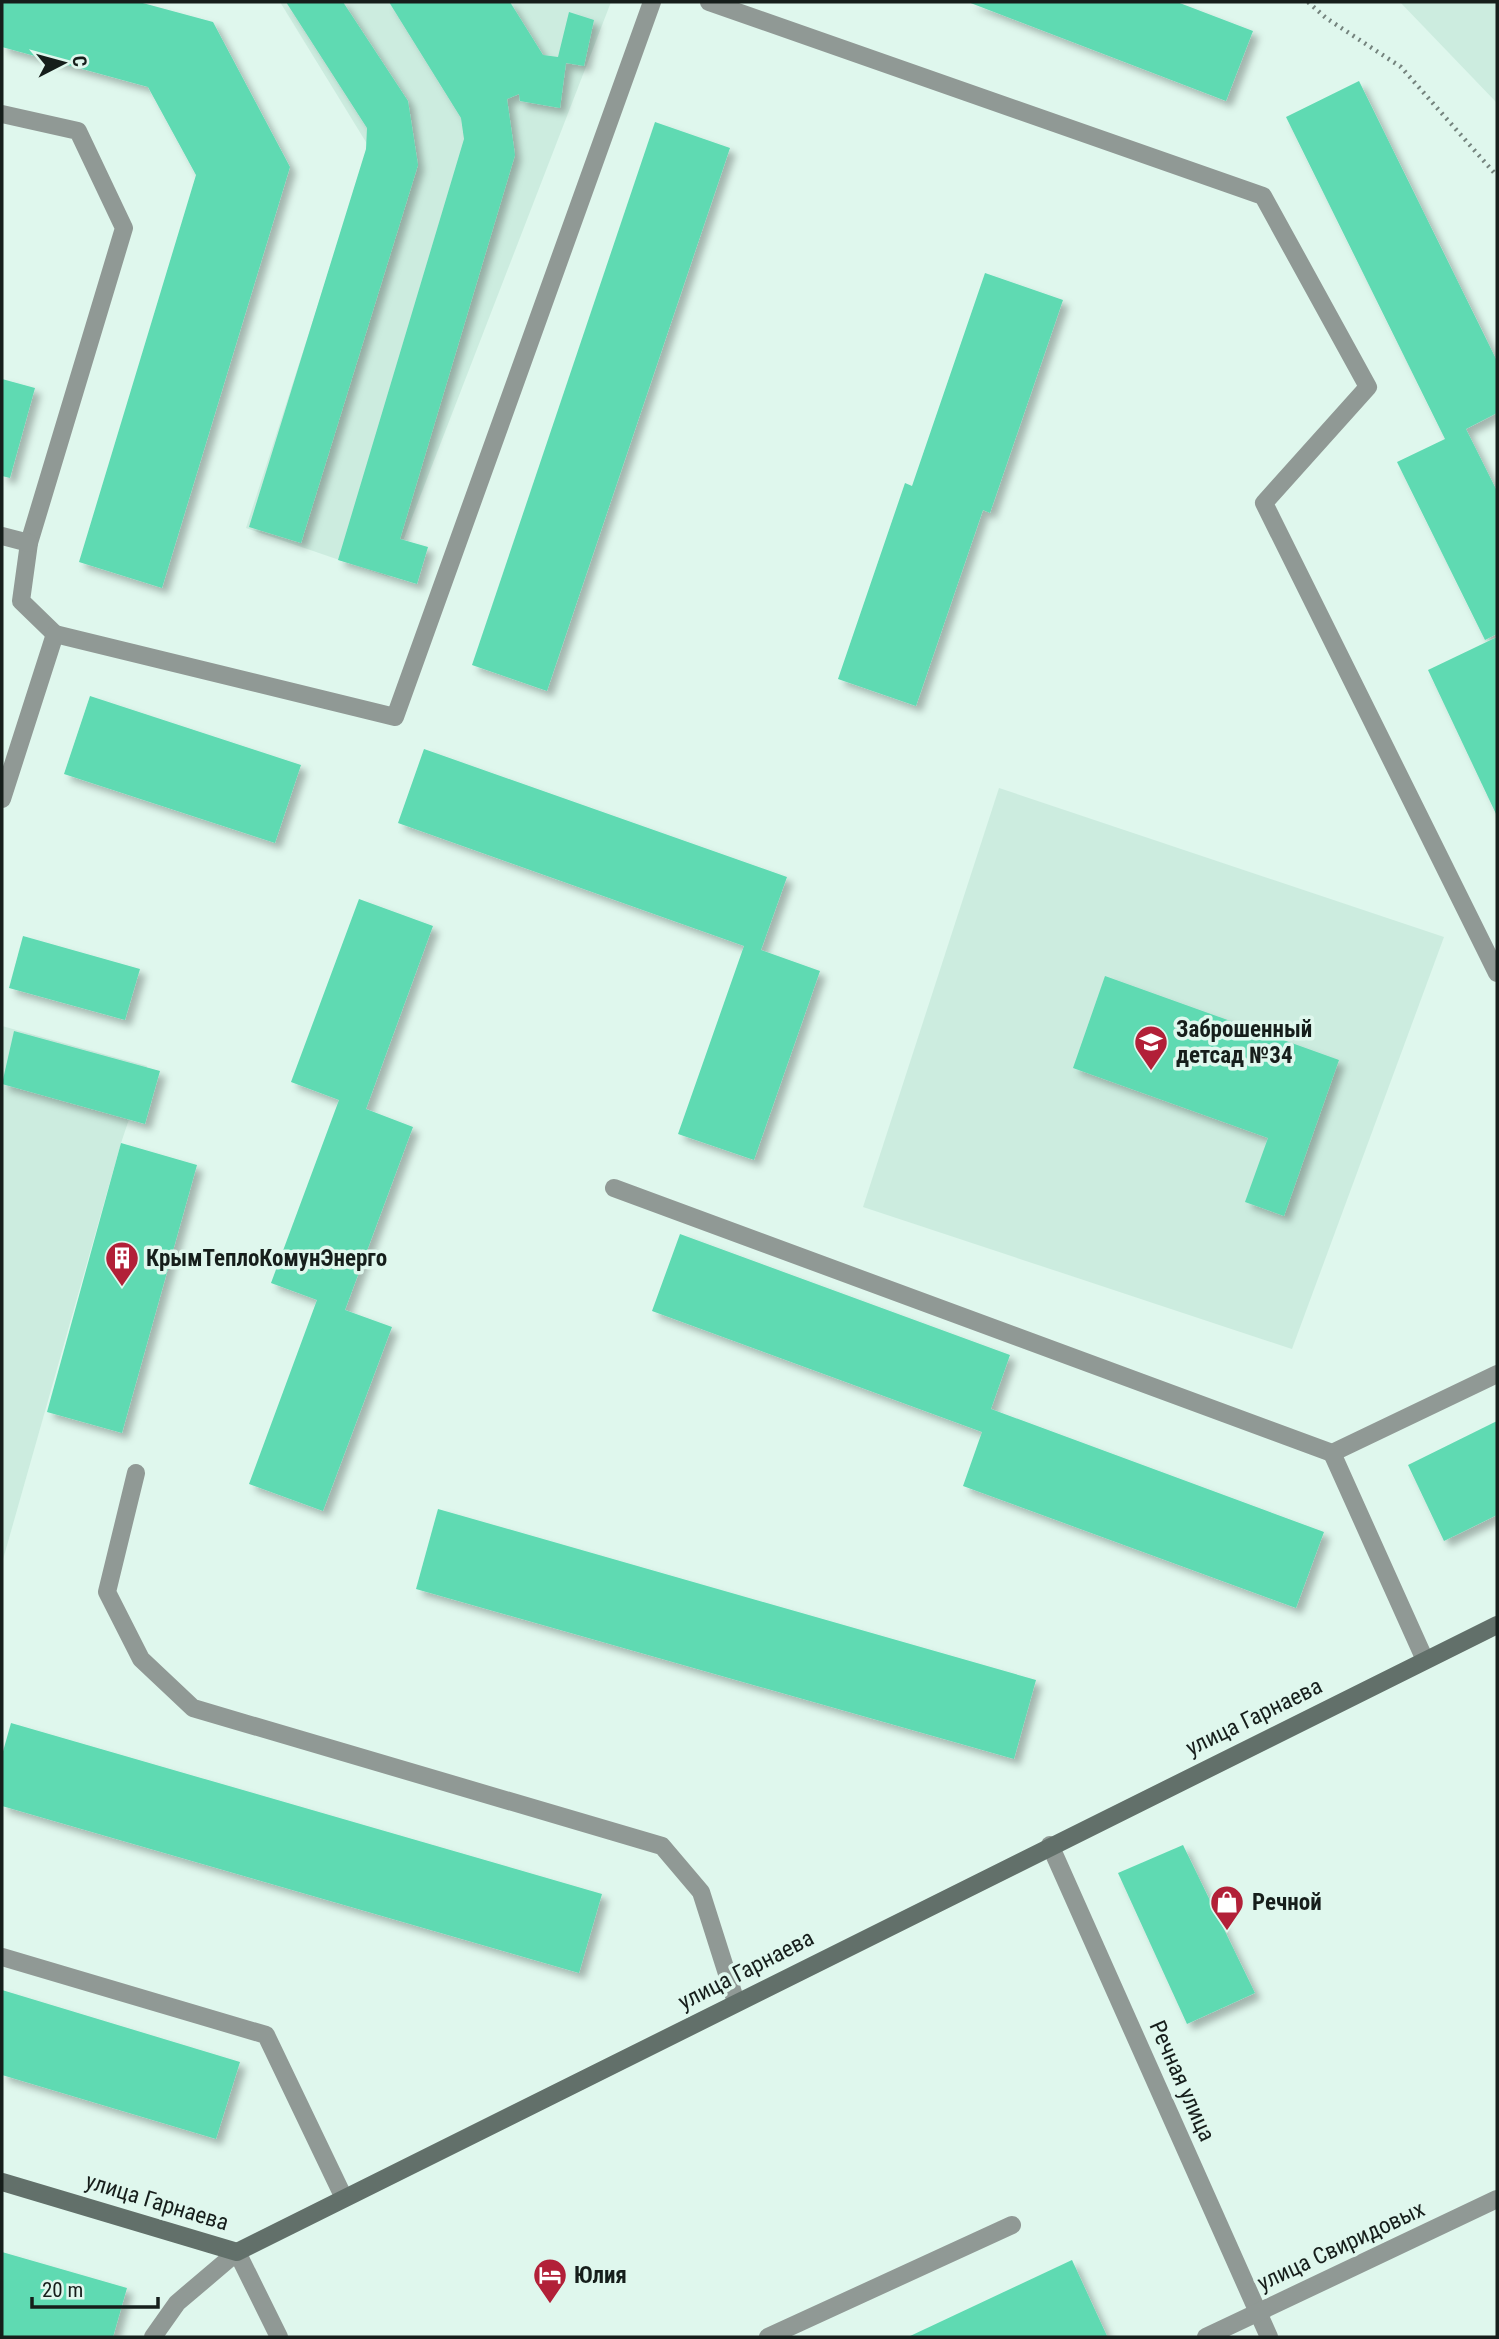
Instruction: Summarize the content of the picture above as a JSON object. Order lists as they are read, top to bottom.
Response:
{
  "streets": {
    "street": ["улица Гарнаева", "Речная улица", "улица Свиридовых"]
  },
  "crossings": [
    ["улица Гарнаева", "Речная улица"],
    ["Речная улица", "улица Свиридовых"]
  ],
  "places": {
    "school or university": ["Заброшенный детсад №34"],
    "building": ["КрымТеплоКомунЭнерго"],
    "shop": ["Речной"],
    "hotel": ["Юлия"]
  },
  "scale_bar": "20 m",
  "north": "right"
}
